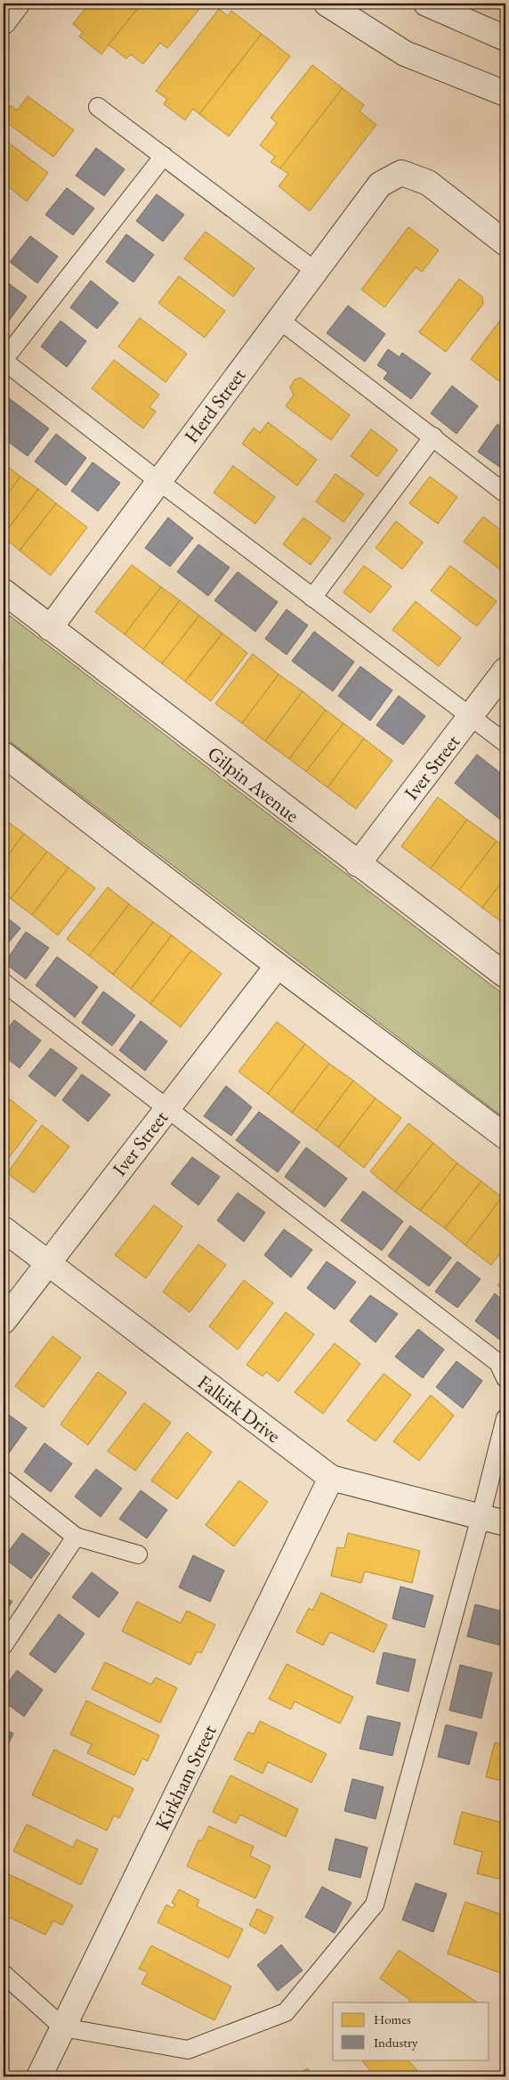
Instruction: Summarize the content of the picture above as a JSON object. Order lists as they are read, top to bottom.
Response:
{
  "streets": {
    "street": [
      "Herd Street",
      "Iver Street",
      "Gilpin Avenue",
      "Falkirk Drive",
      "Kirkham Street"
    ]
  },
  "crossings": [
    ["Herd Street", "Gilpin Avenue"],
    ["Iver Street", "Gilpin Avenue"],
    ["Iver Street", "Falkirk Drive"],
    ["Falkirk Drive", "Kirkham Street"]
  ],
  "legend": ["Homes", "Industry"]
}
